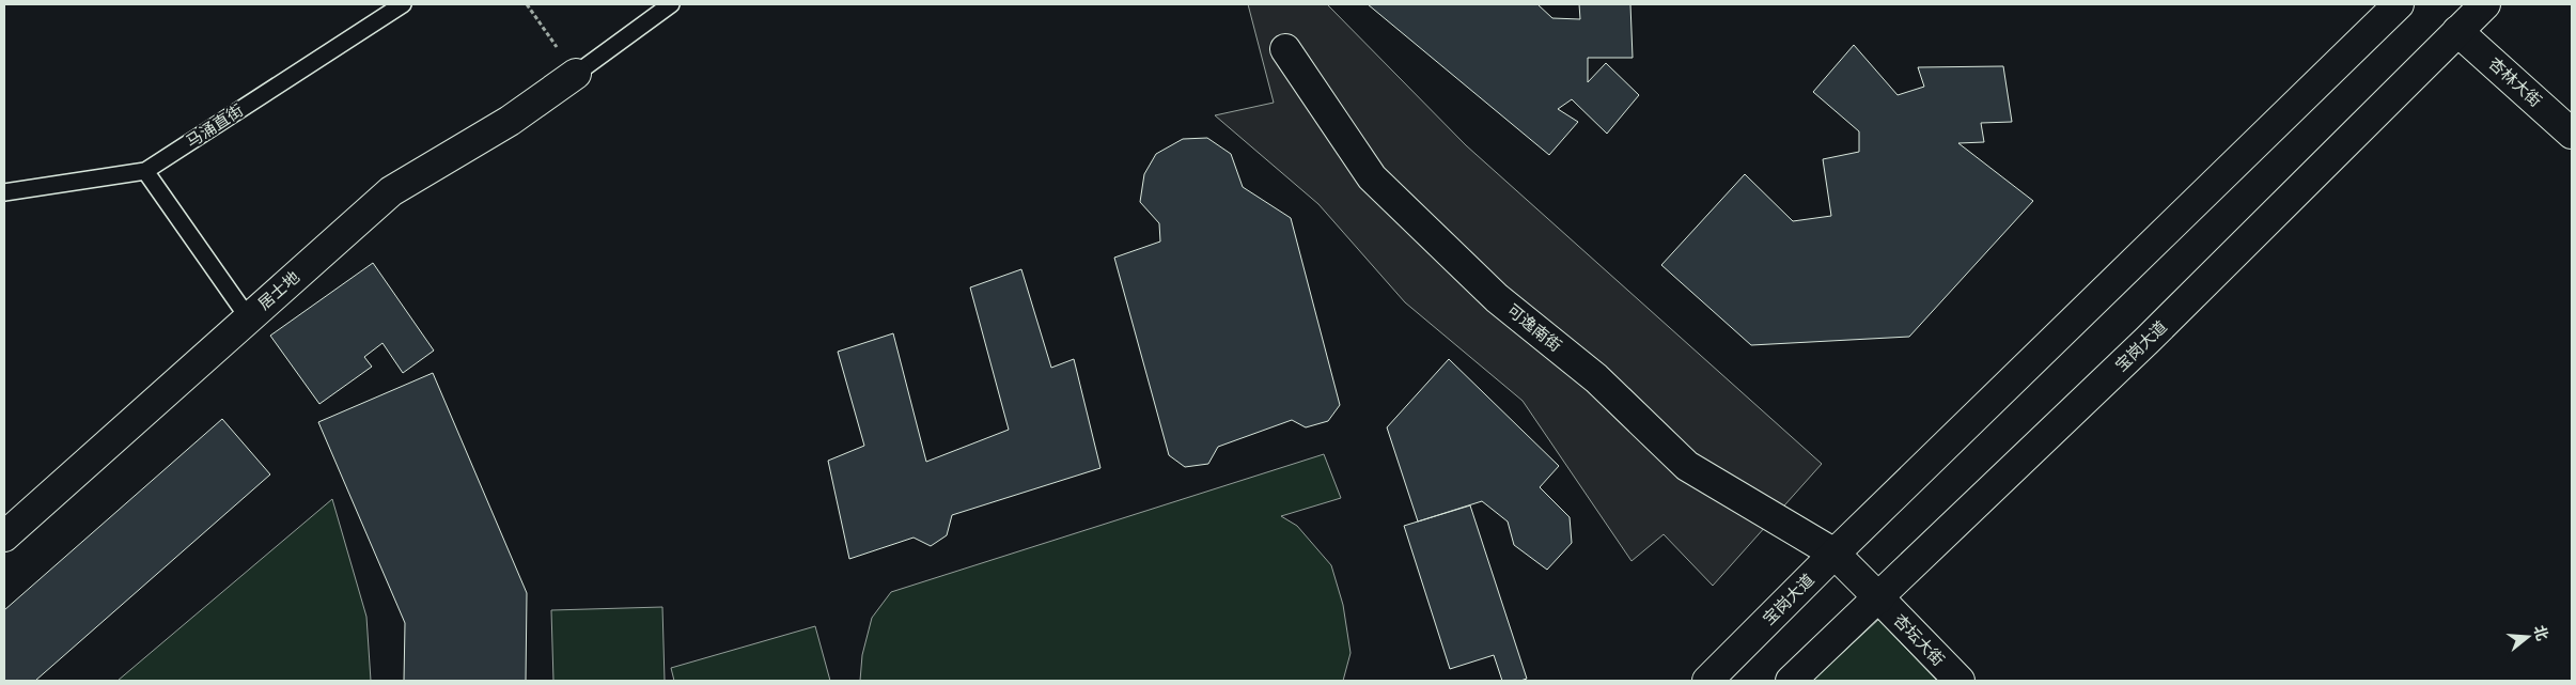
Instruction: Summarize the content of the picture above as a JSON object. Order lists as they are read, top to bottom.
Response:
{
  "streets": {
    "main road": [
      "杏林大街",
      "居士地",
      "可逸南街",
      "宝岗大道",
      "杏坛大街"
    ],
    "lane": ["马涌直街"]
  },
  "crossings": [
    ["杏林大街", "宝岗大道"],
    ["可逸南街", "宝岗大道"],
    ["可逸南街", "杏坛大街"],
    ["宝岗大道", "杏坛大街"]
  ],
  "north": "right"
}
